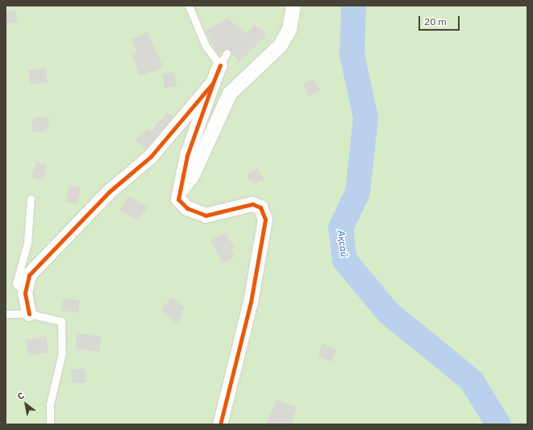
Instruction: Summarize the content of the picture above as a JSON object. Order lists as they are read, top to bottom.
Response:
{
  "water": ["Ақсай"],
  "scale_bar": "20 m",
  "north": "top left"
}
